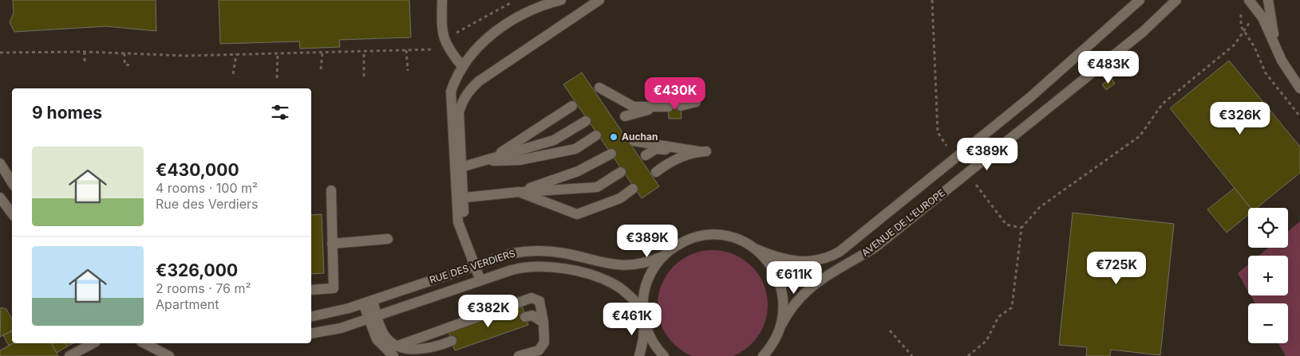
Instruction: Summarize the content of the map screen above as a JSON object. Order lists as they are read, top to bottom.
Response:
{
  "streets": {
    "street": ["AVENUE DE L'EUROPE", "RUE DES VERDIERS"]
  },
  "places": ["Auchan"],
  "page": {
    "price": [
      "€483K",
      "€430K",
      "€326K",
      "€389K",
      "€389K",
      "€725K",
      "€611K",
      "€382K",
      "€461K"
    ],
    "heading": "9 homes",
    "list": [
      {
        "name": "€430,000",
        "note": "4 rooms · 100 m² · Rue des Verdiers"
      },
      {
        "name": "€326,000",
        "note": "2 rooms · 76 m² · Apartment"
      }
    ],
    "map_buttons": ["+", "−"]
  }
}
